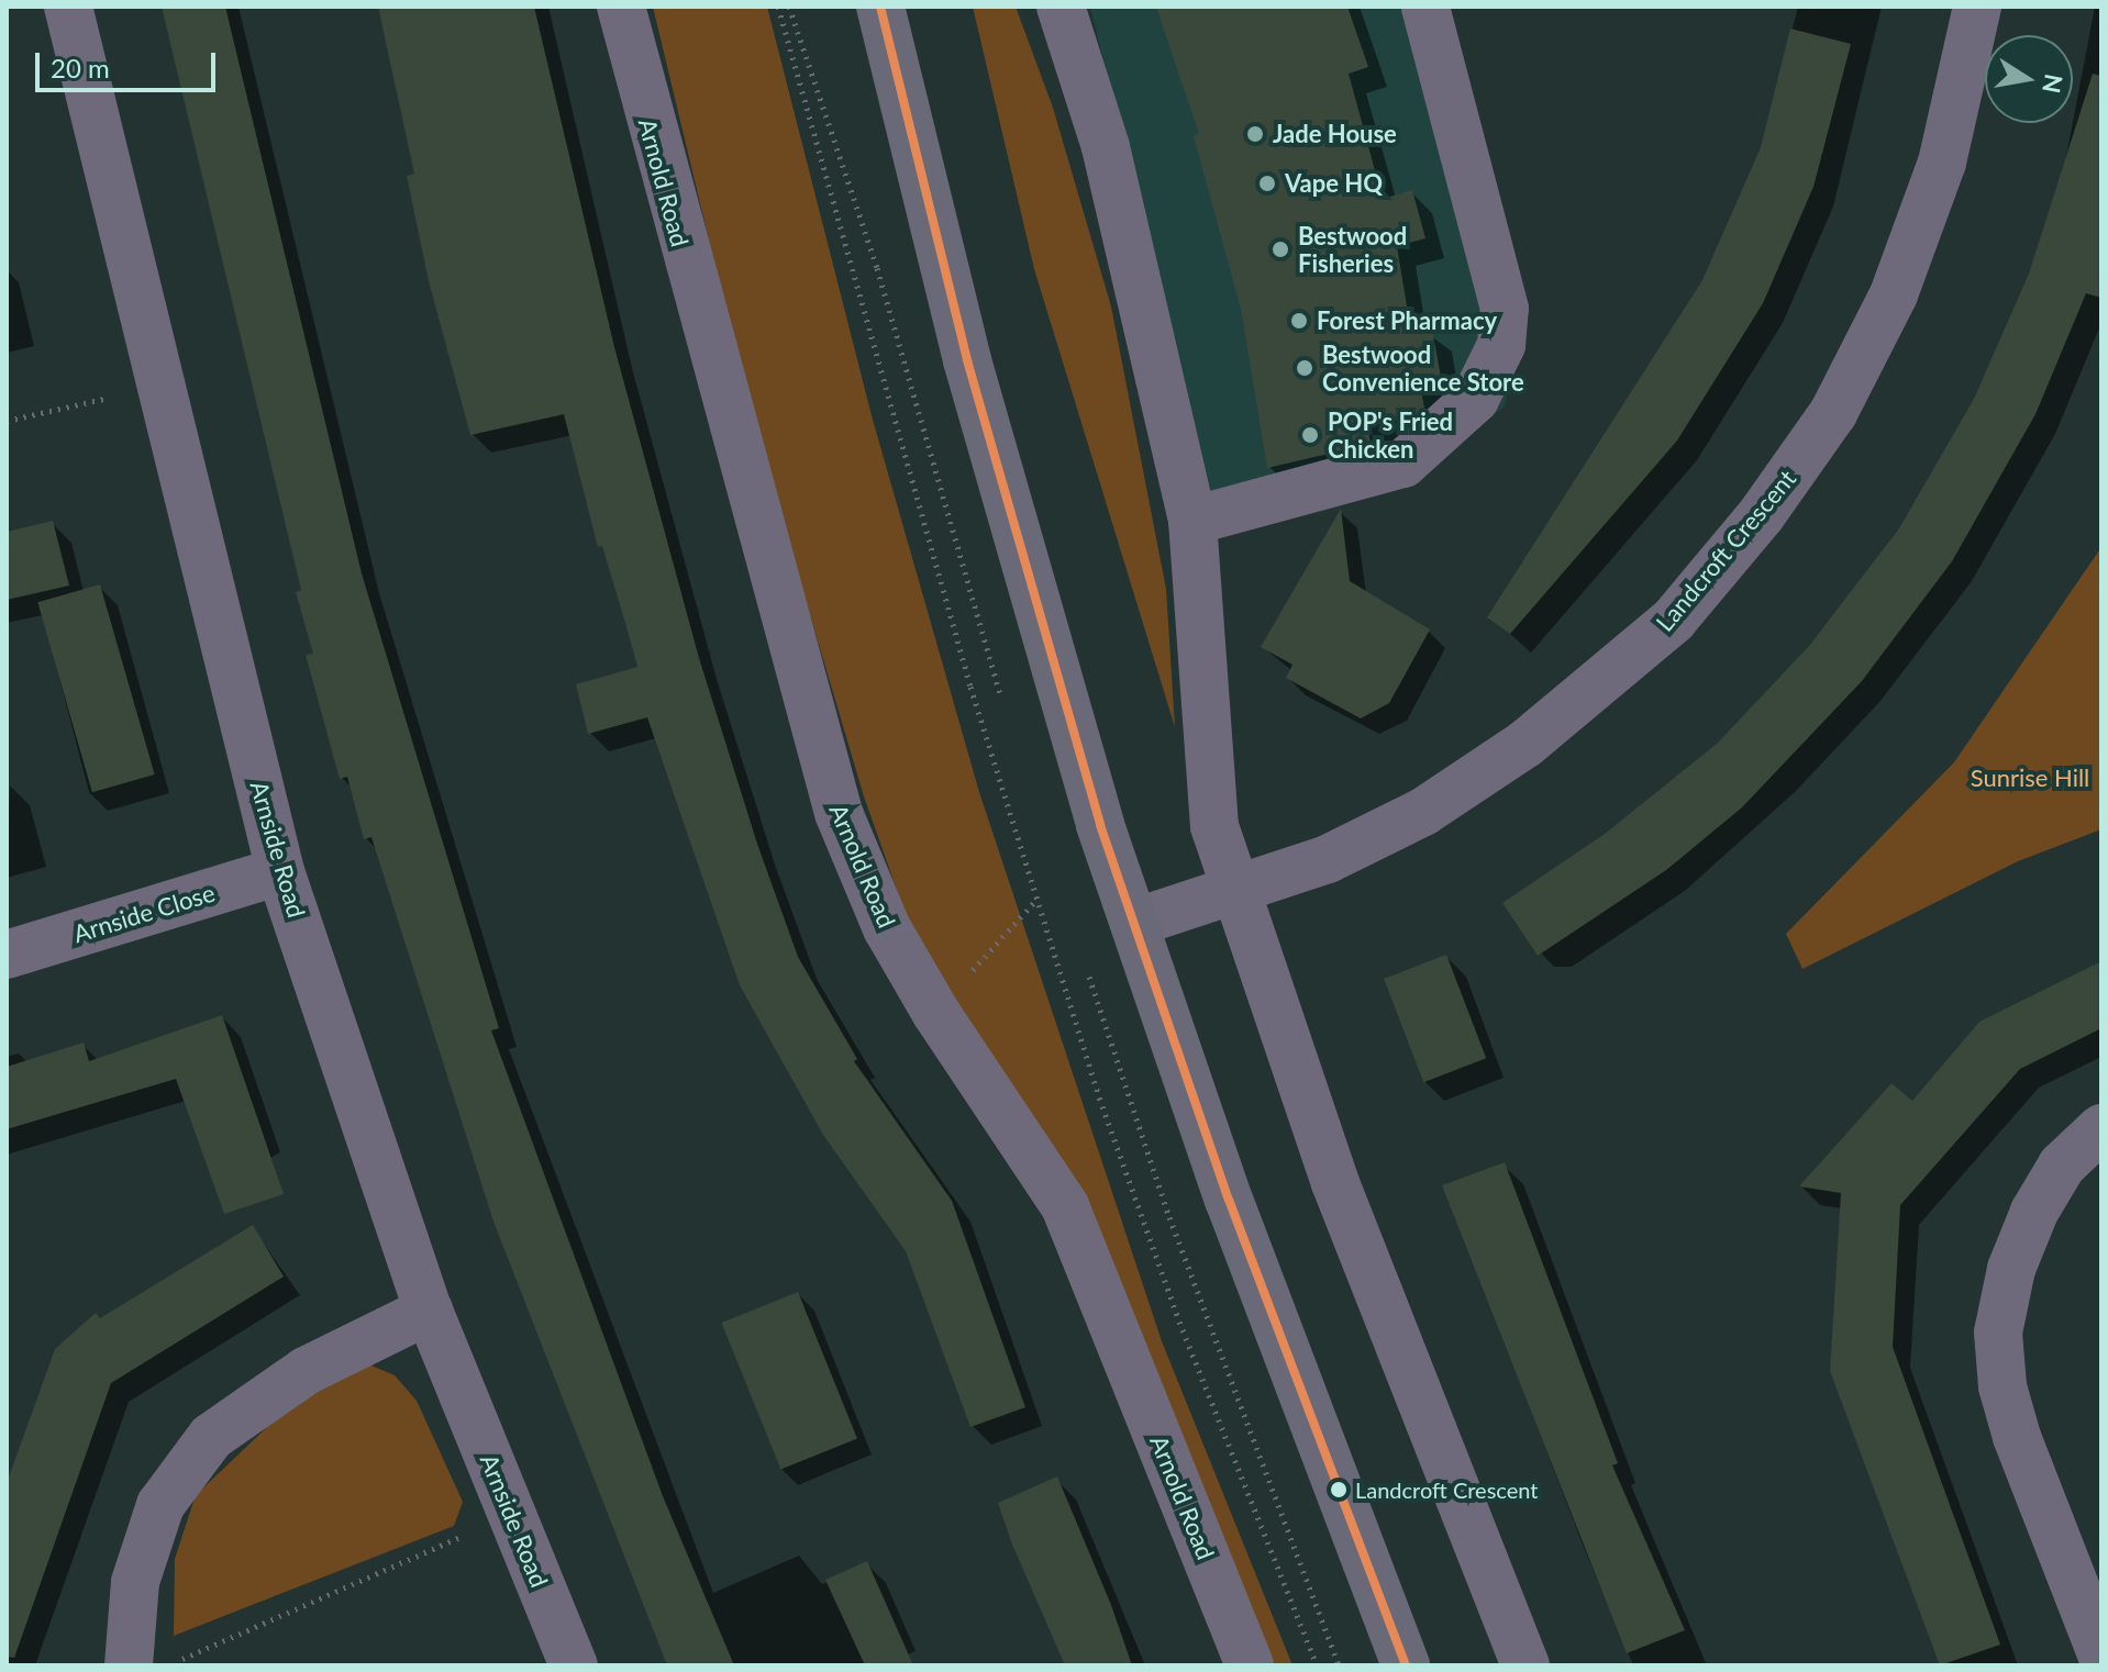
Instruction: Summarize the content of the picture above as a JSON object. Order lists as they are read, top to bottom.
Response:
{
  "streets": {
    "street": [
      "Arnold Road",
      "Landcroft Crescent",
      "Arnside Road",
      "Arnside Close"
    ]
  },
  "crossings": [
    ["Arnside Road", "Arnside Close"]
  ],
  "parks": ["Sunrise Hill"],
  "places": [
    "Jade House",
    "Vape HQ",
    "Bestwood Fisheries",
    "Forest Pharmacy",
    "Bestwood Convenience Store",
    "POP's Fried Chicken",
    "Landcroft Crescent"
  ],
  "scale_bar": "20 m",
  "north": "right"
}
